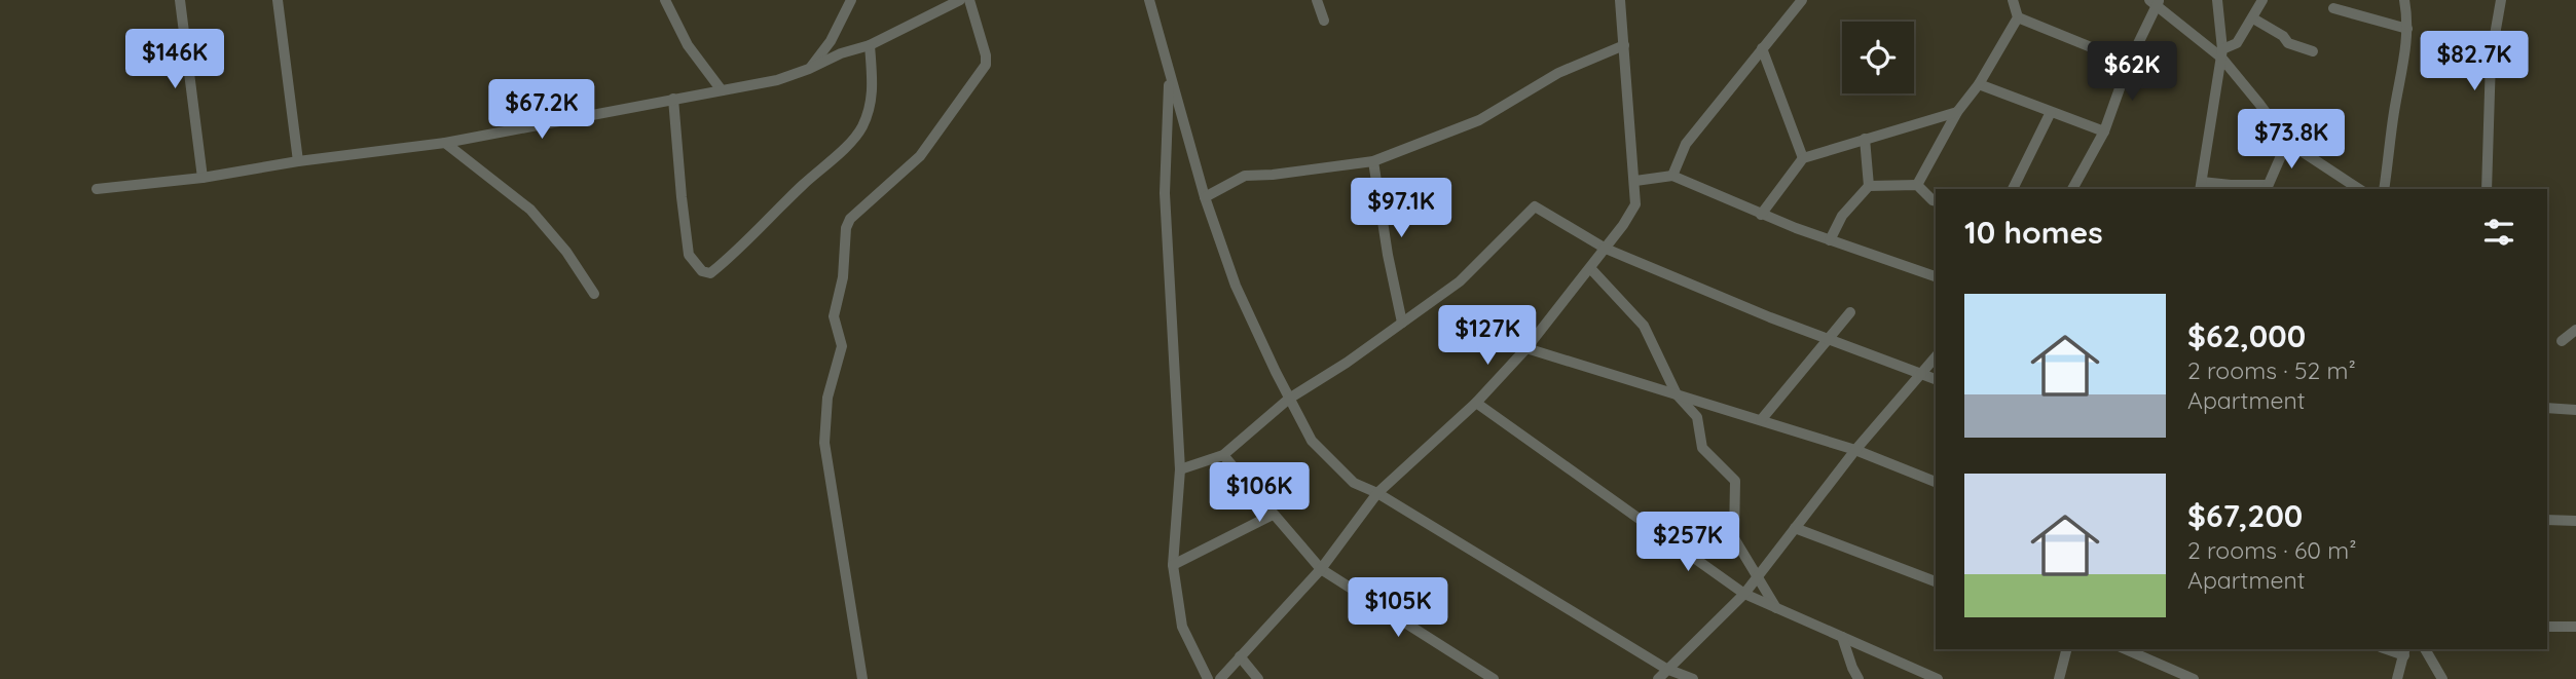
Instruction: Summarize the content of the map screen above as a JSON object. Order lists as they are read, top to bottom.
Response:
{
  "page": {
    "price": [
      "$146K",
      "$82.7K",
      "$62K",
      "$67.2K",
      "$73.8K",
      "$97.1K",
      "$127K",
      "$106K",
      "$257K",
      "$105K"
    ],
    "heading": "10 homes",
    "list": [
      {
        "name": "$62,000",
        "note": "2 rooms · 52 m² · Apartment"
      },
      {
        "name": "$67,200",
        "note": "2 rooms · 60 m² · Apartment"
      }
    ]
  }
}
